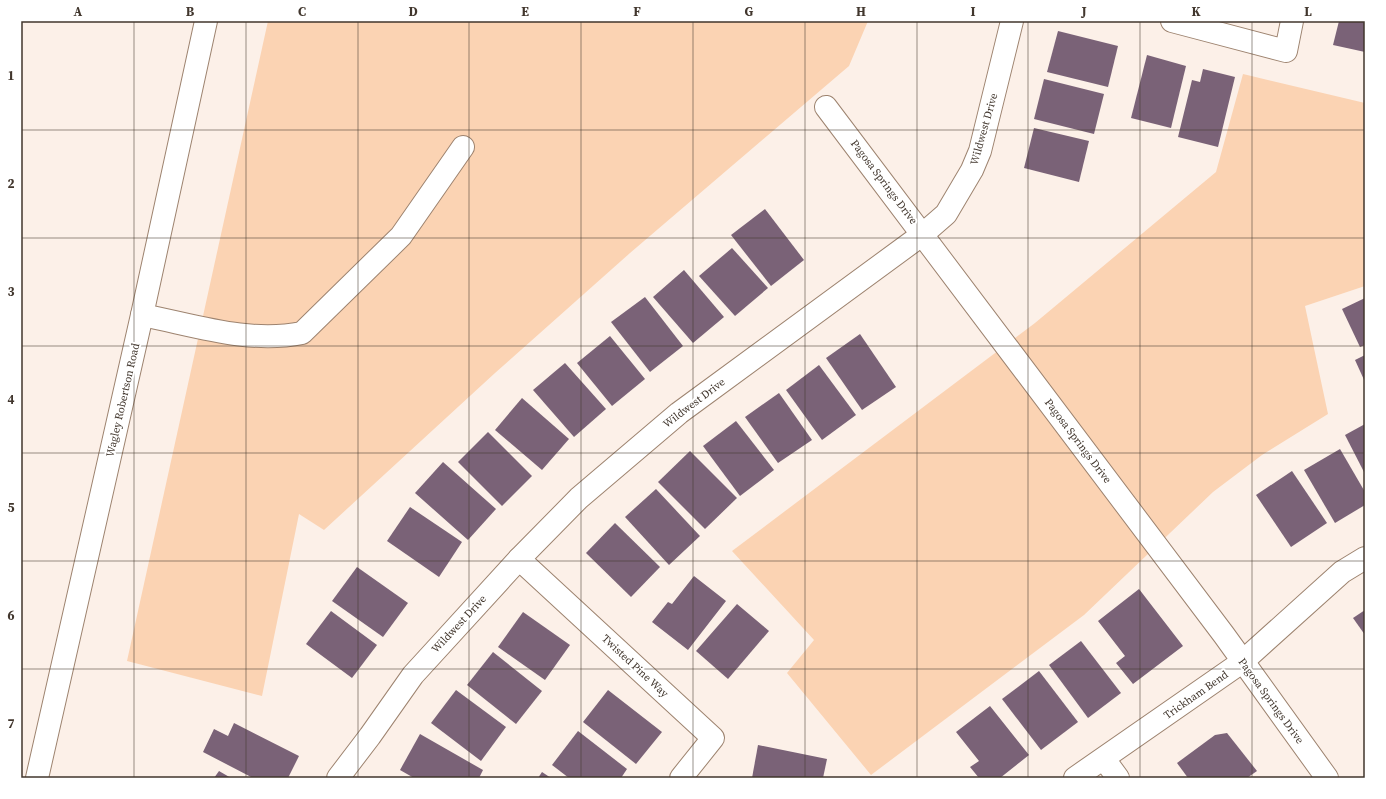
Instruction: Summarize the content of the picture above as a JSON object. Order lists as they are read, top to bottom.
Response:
{
  "streets": {
    "street": [
      "Wildwest Drive",
      "Pagosa Springs Drive",
      "Wagley Robertson Road",
      "Twisted Pine Way",
      "Trickham Bend"
    ]
  },
  "crossings": [
    ["Wildwest Drive", "Pagosa Springs Drive"],
    ["Wildwest Drive", "Twisted Pine Way"],
    ["Pagosa Springs Drive", "Trickham Bend"]
  ],
  "grid": {
    "columns": [
      "A",
      "B",
      "C",
      "D",
      "E",
      "F",
      "G",
      "H",
      "I",
      "J",
      "K",
      "L"
    ],
    "rows": [
      "1",
      "2",
      "3",
      "4",
      "5",
      "6",
      "7"
    ]
  }
}
